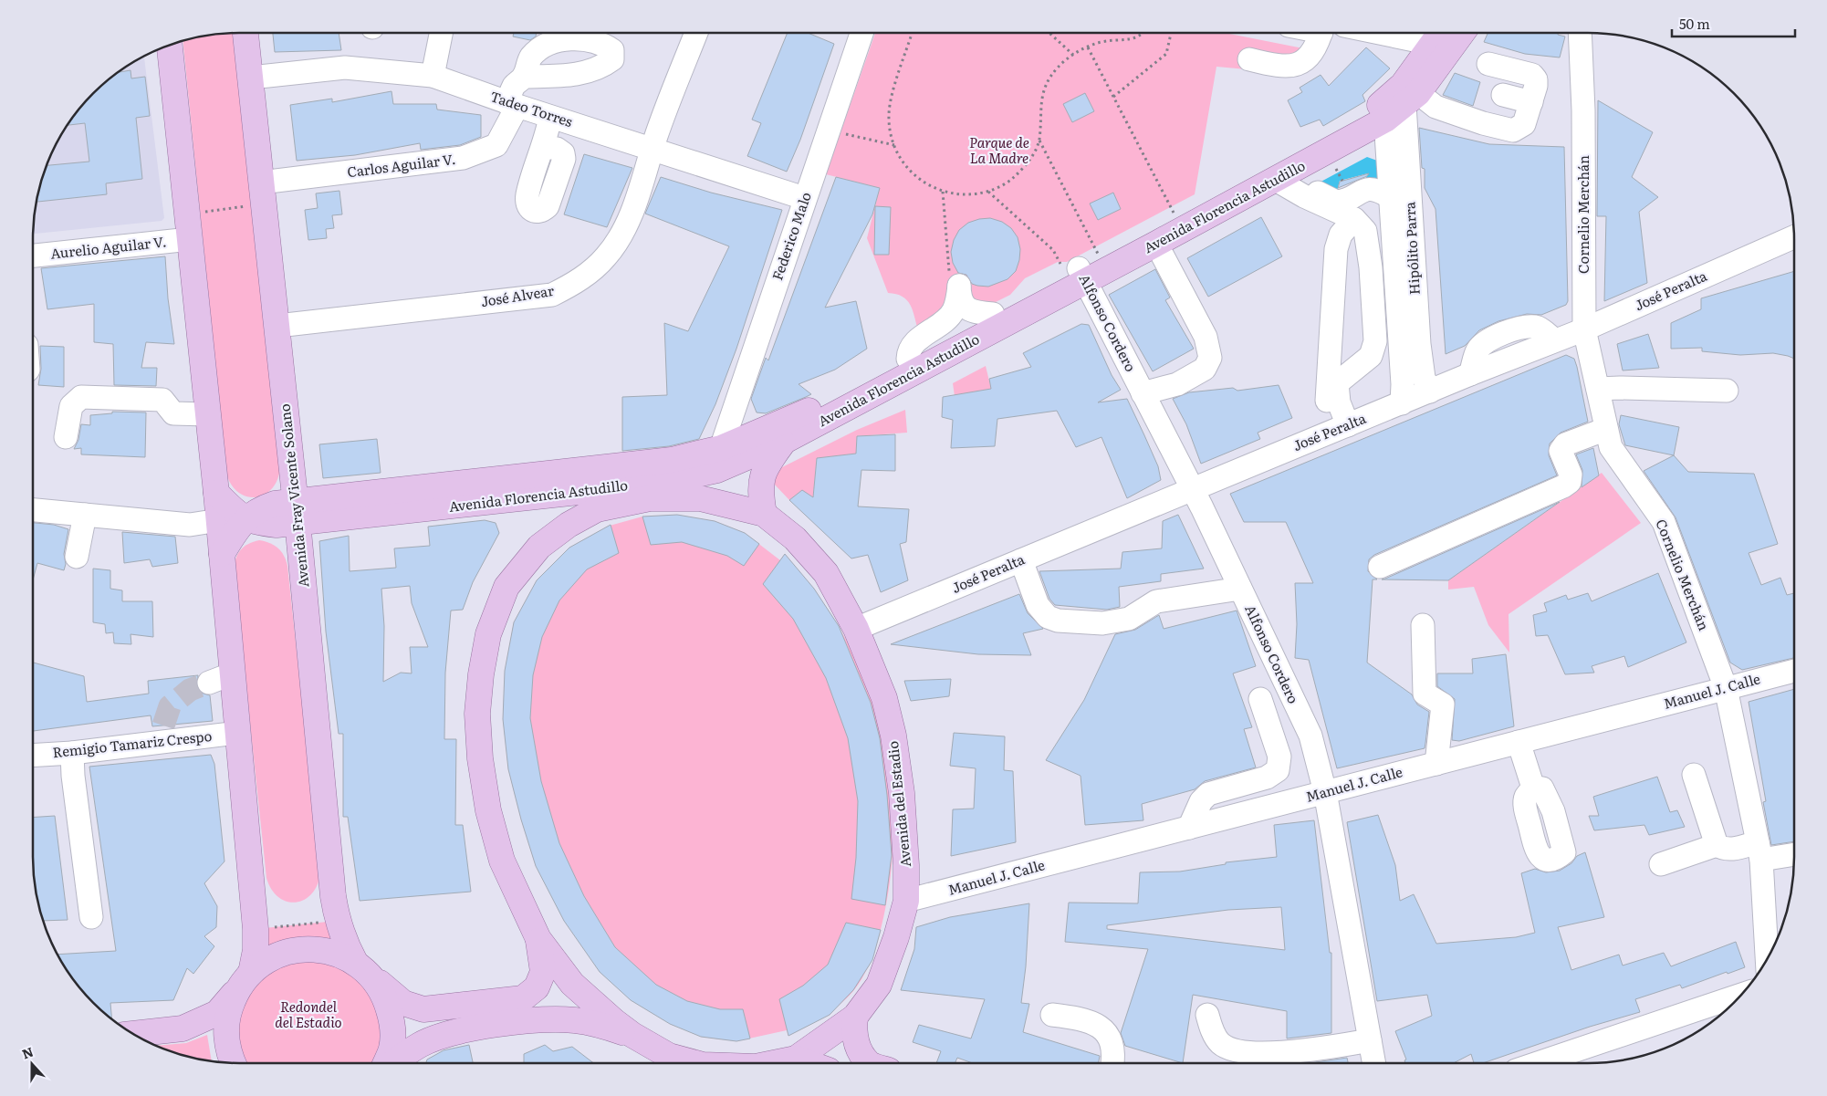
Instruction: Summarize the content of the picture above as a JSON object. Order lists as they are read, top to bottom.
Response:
{
  "streets": {
    "main road": ["Avenida Florencia Astudillo", "Avenida Fray Vicente Solano", "Avenida del Estadio"],
    "street": [
      "Tadeo Torres",
      "Carlos Aguilar V.",
      "Cornelio Merchán",
      "Federico Malo",
      "Aurelio Aguilar V.",
      "Hipólito Parra",
      "José Peralta",
      "José Alvear",
      "Alfonso Cordero",
      "Manuel J. Calle",
      "Remigio Tamariz Crespo"
    ]
  },
  "crossings": [
    ["Tadeo Torres", "Carlos Aguilar V."],
    ["Tadeo Torres", "Federico Malo"],
    ["Tadeo Torres", "José Alvear"],
    ["Tadeo Torres", "Avenida Fray Vicente Solano"],
    ["Carlos Aguilar V.", "Avenida Fray Vicente Solano"],
    ["Avenida Florencia Astudillo", "Federico Malo"],
    ["Avenida Florencia Astudillo", "Hipólito Parra"],
    ["Avenida Florencia Astudillo", "Alfonso Cordero"],
    ["Avenida Florencia Astudillo", "Avenida Fray Vicente Solano"],
    ["Avenida Florencia Astudillo", "Avenida del Estadio"],
    ["Cornelio Merchán", "José Peralta"],
    ["Cornelio Merchán", "Manuel J. Calle"],
    ["Hipólito Parra", "José Peralta"],
    ["José Peralta", "Alfonso Cordero"],
    ["José Peralta", "Avenida del Estadio"],
    ["José Alvear", "Avenida Fray Vicente Solano"],
    ["Alfonso Cordero", "Manuel J. Calle"],
    ["Avenida Fray Vicente Solano", "Avenida del Estadio"],
    ["Manuel J. Calle", "Avenida del Estadio"]
  ],
  "parks": ["Parque de La Madre", "Redondel del Estadio"],
  "scale_bar": "50 m",
  "north": "top"
}
